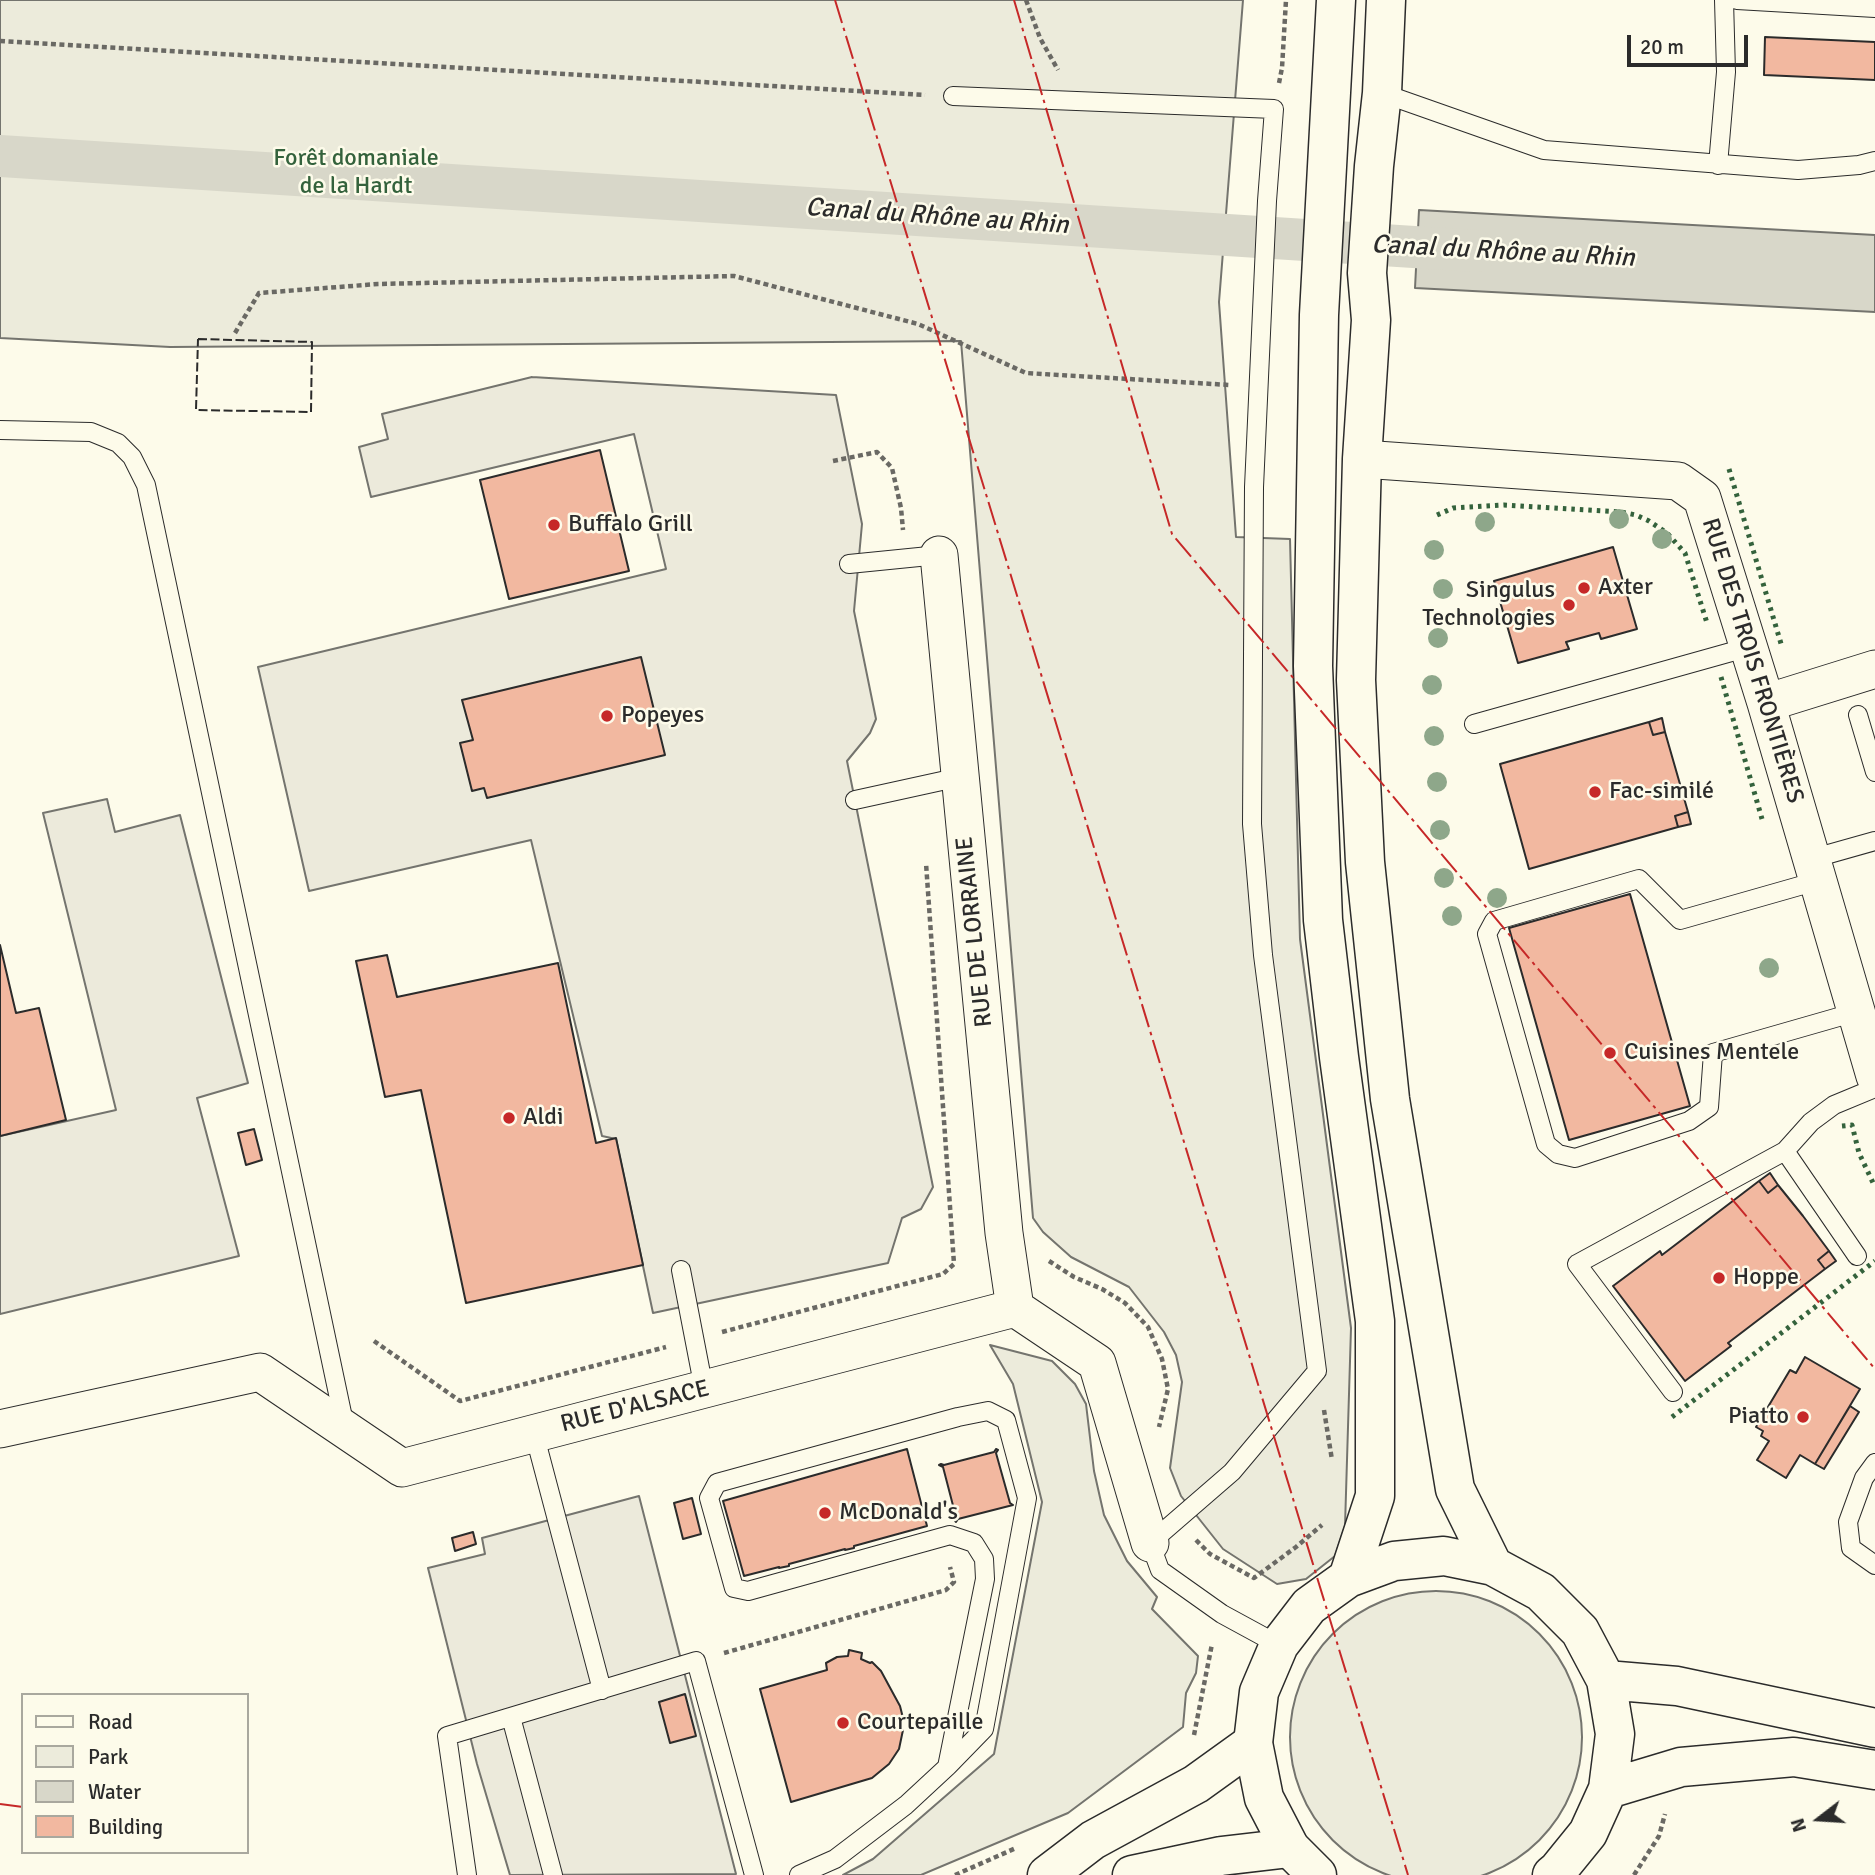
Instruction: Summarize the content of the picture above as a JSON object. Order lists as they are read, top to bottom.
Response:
{
  "streets": {
    "street": ["RUE DES TROIS FRONTIÈRES", "RUE DE LORRAINE", "RUE D'ALSACE"]
  },
  "crossings": [
    ["RUE DE LORRAINE", "RUE D'ALSACE"]
  ],
  "water": ["Canal du Rhône au Rhin"],
  "parks": ["Forêt domaniale de la Hardt"],
  "places": [
    "Buffalo Grill",
    "Axter",
    "Singulus Technologies",
    "Popeyes",
    "Fac-similé",
    "Cuisines Mentele",
    "Aldi",
    "Hoppe",
    "Piatto",
    "McDonald's",
    "Courtepaille"
  ],
  "legend": [
    "Road",
    "Park",
    "Water",
    "Building"
  ],
  "scale_bar": "20 m",
  "north": "left"
}
